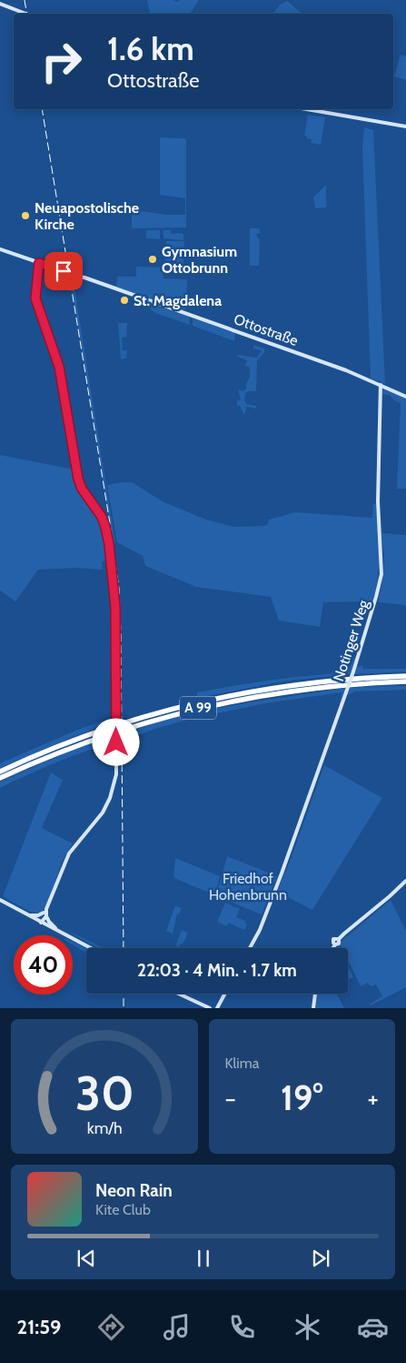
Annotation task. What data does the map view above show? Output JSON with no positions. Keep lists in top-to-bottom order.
{
  "streets": {
    "highway": ["A 99"],
    "street": ["Ottostraße", "Notinger Weg"]
  },
  "crossings": [
    ["Ottostraße", "Notinger Weg"]
  ],
  "parks": ["Friedhof Hohenbrunn"],
  "places": ["Neuapostolische Kirche", "Gymnasium Ottobrunn", "St. Magdalena"],
  "page": {
    "turn": ["1.6 km", "Ottostraße"],
    "limit": "40",
    "trip": "22:03 · 4 Min. · 1.7 km",
    "tile": "Klima",
    "heat": ["−", "19°", "+"],
    "song": ["Neon Rain", "Kite Club"],
    "tabs": "21:59",
    "gauge": ["30", "km/h"]
  }
}
